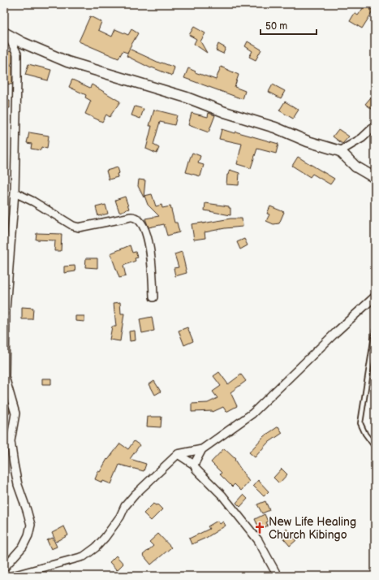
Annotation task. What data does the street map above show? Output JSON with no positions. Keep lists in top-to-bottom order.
{
  "places": {
    "church": ["New Life Healing Church Kibingo"]
  },
  "scale_bar": "50 m"
}
